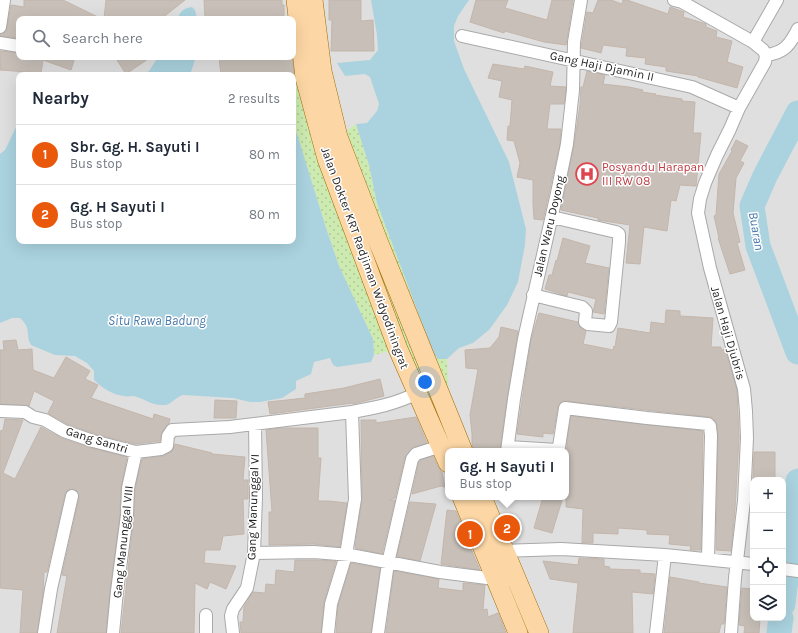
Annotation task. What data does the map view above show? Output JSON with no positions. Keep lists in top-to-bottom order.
{
  "streets": {
    "main road": ["Jalan Dokter KRT Radjiman Widyodiningrat"],
    "street": [
      "Gang Haji Djamin II",
      "Jalan Waru Doyong",
      "Jalan Haji Djubris",
      "Gang Santri",
      "Gang Manunggal VI",
      "Gang Manunggal VIII"
    ]
  },
  "crossings": [
    ["Gang Haji Djamin II", "Jalan Waru Doyong"],
    ["Gang Haji Djamin II", "Jalan Haji Djubris"],
    ["Gang Santri", "Gang Manunggal VI"],
    ["Gang Santri", "Gang Manunggal VIII"]
  ],
  "water": ["Buaran", "Situ Rawa Badung"],
  "places": {
    "hospital": ["Posyandu Harapan III RW 08"]
  },
  "page": {
    "search": "Search here",
    "heading": ["Nearby", "2 results"],
    "list": [
      {
        "mark": "1",
        "name": "Sbr. Gg. H. Sayuti I",
        "note": "Bus stop",
        "value": "80 m"
      },
      {
        "mark": "2",
        "name": "Gg. H Sayuti I",
        "note": "Bus stop",
        "value": "80 m"
      }
    ],
    "popup": ["Gg. H Sayuti I", "Bus stop"],
    "map_buttons": ["+", "−"],
    "pins": ["2", "1"]
  }
}
